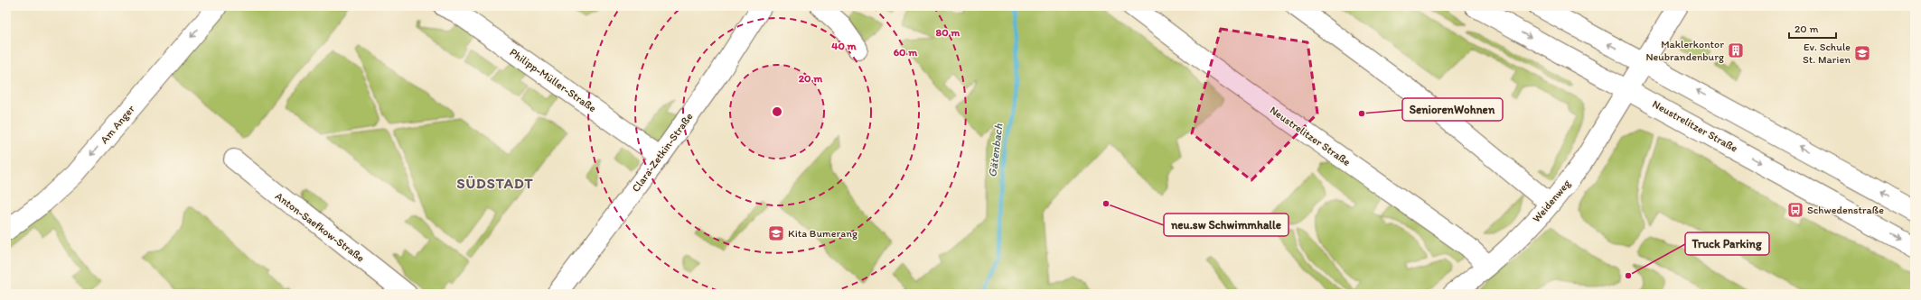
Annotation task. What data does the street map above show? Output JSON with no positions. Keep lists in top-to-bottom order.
{
  "streets": {
    "street": [
      "Philipp-Müller-Straße",
      "Am Anger",
      "Neustrelitzer Straße",
      "Clara-Zetkin-Straße",
      "Weidenweg",
      "Anton-Saefkow-Straße"
    ]
  },
  "crossings": [
    ["Philipp-Müller-Straße", "Clara-Zetkin-Straße"],
    ["Neustrelitzer Straße", "Weidenweg"]
  ],
  "one_way": ["Am Anger"],
  "districts": ["SÜDSTADT"],
  "water": ["Gätenbach"],
  "places": {
    "building": ["Maklerkontor Neubrandenburg"],
    "school or university": ["Ev. Schule St. Marien", "Kita Bumerang"],
    "other": ["SeniorenWohnen", "neu.sw Schwimmhalle", "Truck Parking"],
    "bus stop": ["Schwedenstraße"]
  },
  "scale_bar": "20 m",
  "rings": [
    "80 m",
    "40 m",
    "60 m",
    "20 m"
  ]
}
